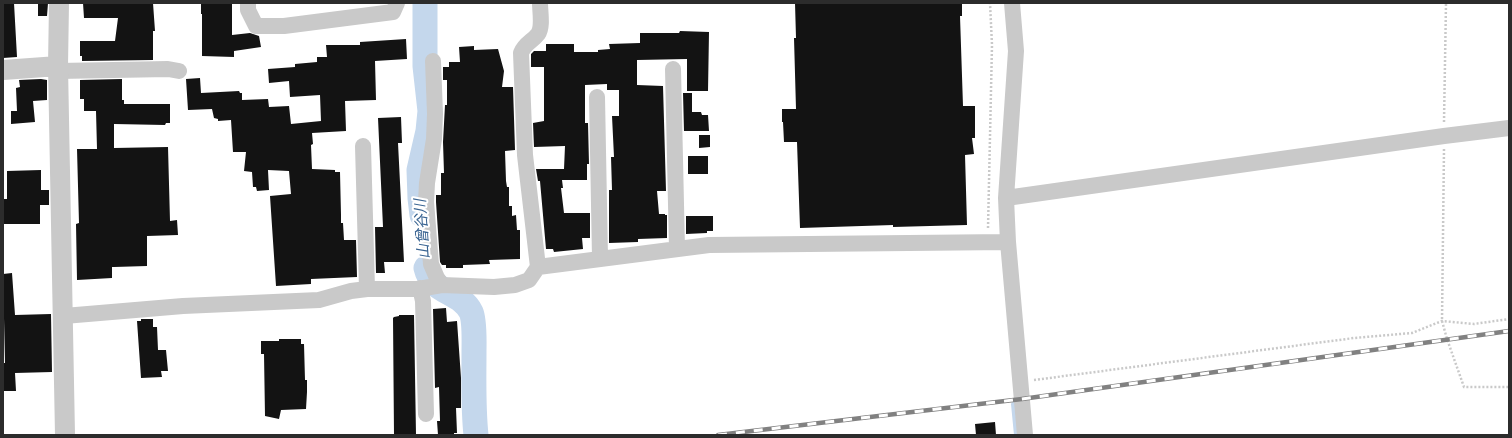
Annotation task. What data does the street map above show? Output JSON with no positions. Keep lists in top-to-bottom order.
{
  "water": ["山曾谷川"]
}
